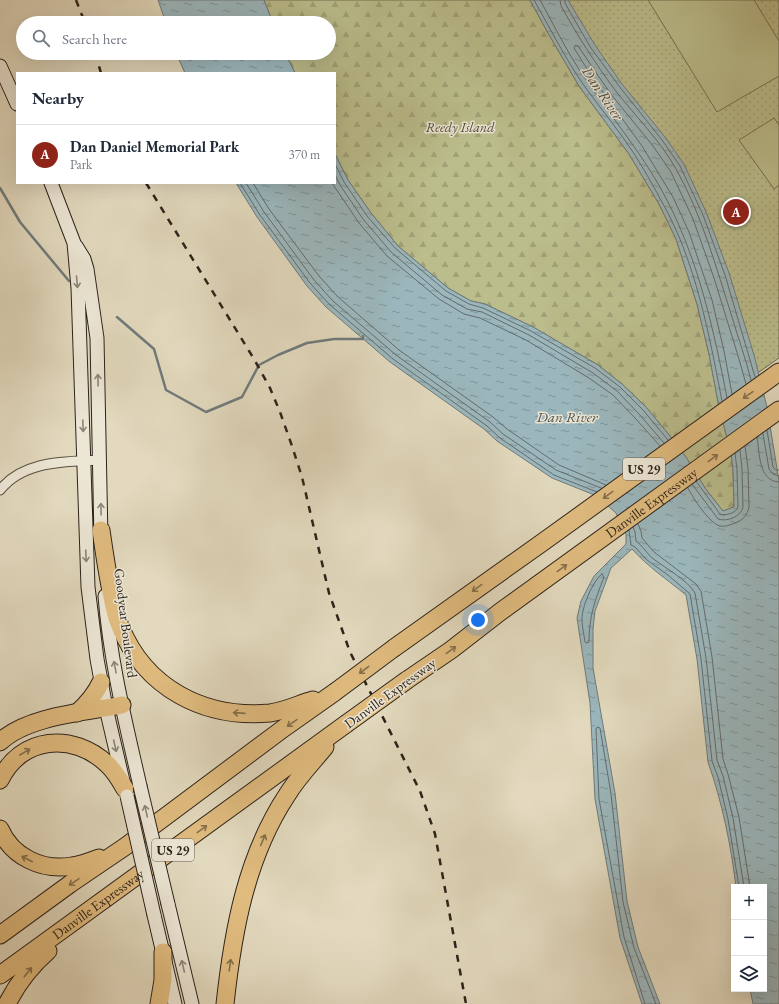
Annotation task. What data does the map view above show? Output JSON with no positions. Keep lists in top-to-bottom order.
{
  "streets": {
    "highway": ["US 29", "Danville Expressway"],
    "main road": ["Goodyear Boulevard"]
  },
  "water": ["Dan River"],
  "parks": ["Reedy Island"],
  "page": {
    "search": "Search here",
    "heading": "Nearby",
    "list": [
      {
        "mark": "A",
        "name": "Dan Daniel Memorial Park",
        "note": "Park",
        "value": "370 m"
      }
    ],
    "pins": "A",
    "map_buttons": ["+", "−"]
  }
}
